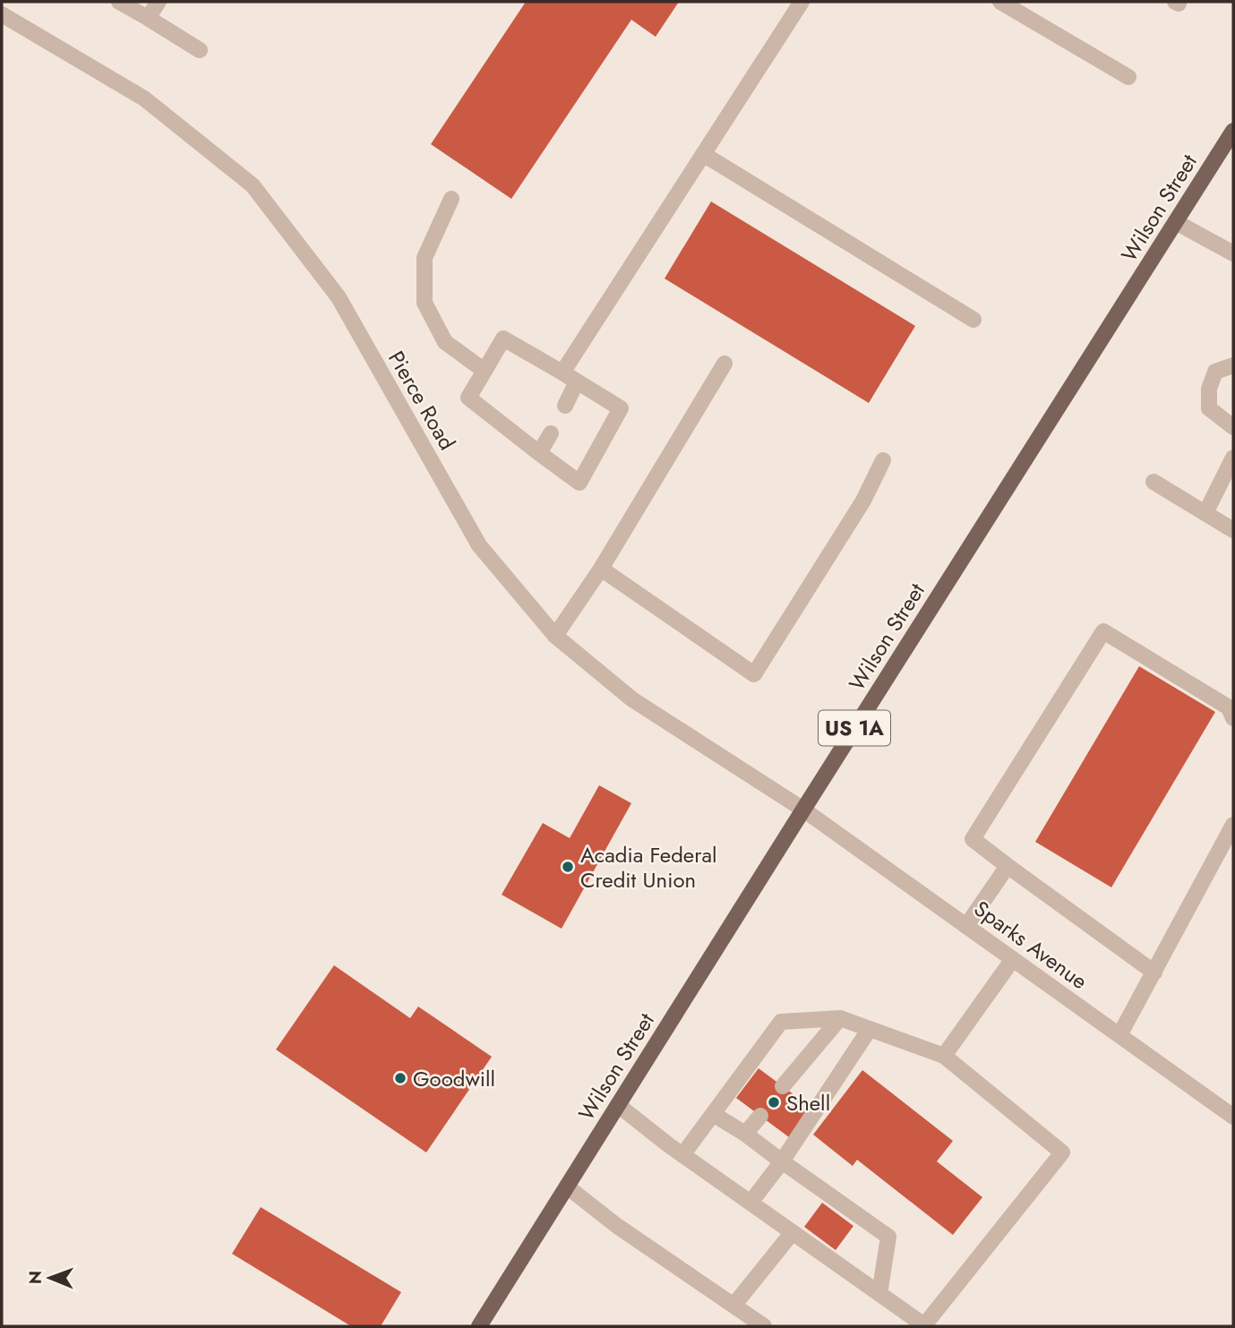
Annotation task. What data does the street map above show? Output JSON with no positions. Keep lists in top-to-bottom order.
{
  "streets": {
    "main road": ["Wilson Street", "US 1A"],
    "street": ["Pierce Road", "Sparks Avenue"]
  },
  "crossings": [
    ["Wilson Street", "Pierce Road"],
    ["Wilson Street", "Sparks Avenue"],
    ["Pierce Road", "Sparks Avenue"]
  ],
  "places": ["Acadia Federal Credit Union", "Goodwill", "Shell"],
  "north": "left"
}
